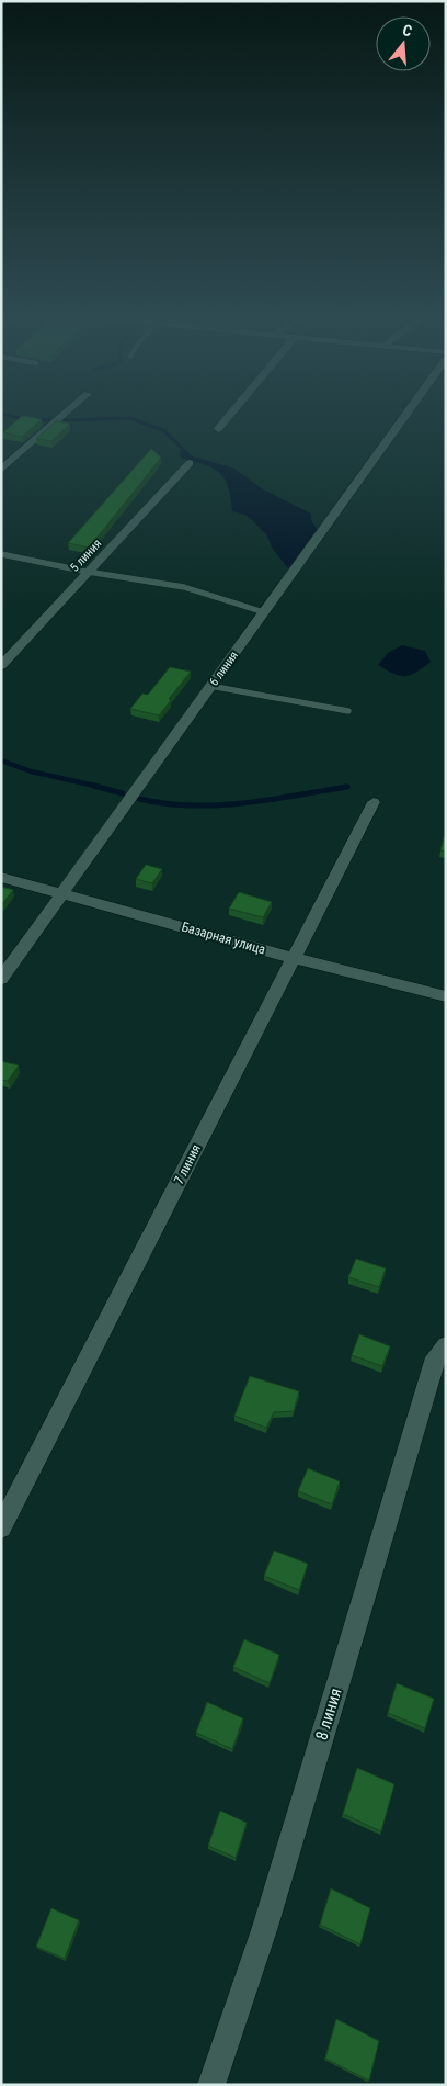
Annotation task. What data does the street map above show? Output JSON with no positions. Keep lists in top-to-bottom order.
{
  "streets": {
    "street": [
      "5 линия",
      "6 линия",
      "Базарная улица",
      "7 линия",
      "8 линия"
    ]
  },
  "crossings": [
    ["6 линия", "Базарная улица"],
    ["Базарная улица", "7 линия"]
  ],
  "north": "top"
}
